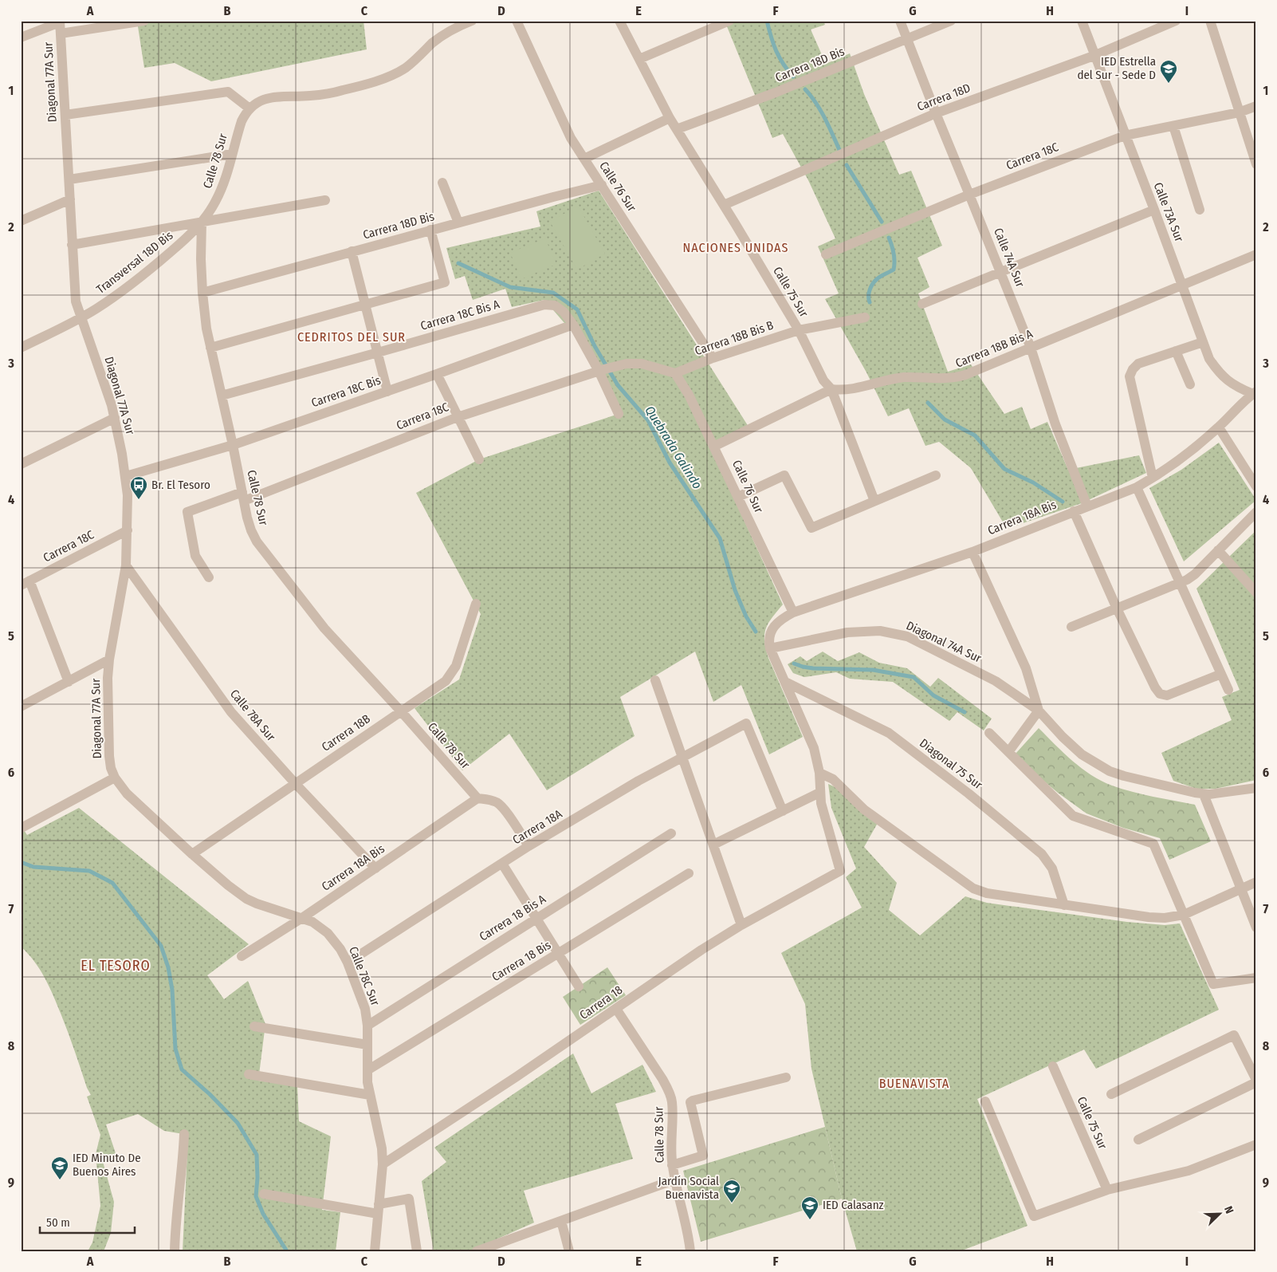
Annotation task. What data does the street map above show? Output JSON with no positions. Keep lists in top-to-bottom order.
{
  "streets": {
    "street": [
      "Carrera 18D Bis",
      "Diagonal 77A Sur",
      "Carrera 18D",
      "Carrera 18C",
      "Calle 78 Sur",
      "Calle 76 Sur",
      "Calle 73A Sur",
      "Calle 74A Sur",
      "Transversal 18D Bis",
      "Calle 75 Sur",
      "Carrera 18C Bis A",
      "Carrera 18B Bis B",
      "Carrera 18B Bis A",
      "Carrera 18C Bis",
      "Carrera 18A Bis",
      "Diagonal 74A Sur",
      "Calle 78A Sur",
      "Carrera 18B",
      "Diagonal 75 Sur",
      "Carrera 18A",
      "Carrera 18 Bis A",
      "Carrera 18 Bis",
      "Calle 78C Sur",
      "Carrera 18"
    ]
  },
  "crossings": [
    ["Carrera 18D Bis", "Calle 78 Sur"],
    ["Carrera 18D Bis", "Calle 76 Sur"],
    ["Carrera 18D Bis", "Calle 74A Sur"],
    ["Carrera 18D Bis", "Calle 75 Sur"],
    ["Diagonal 77A Sur", "Carrera 18C"],
    ["Diagonal 77A Sur", "Transversal 18D Bis"],
    ["Diagonal 77A Sur", "Carrera 18C Bis"],
    ["Diagonal 77A Sur", "Calle 78A Sur"],
    ["Diagonal 77A Sur", "Calle 78C Sur"],
    ["Carrera 18D", "Calle 73A Sur"],
    ["Carrera 18D", "Calle 74A Sur"],
    ["Carrera 18D", "Calle 75 Sur"],
    ["Carrera 18C", "Calle 78 Sur"],
    ["Carrera 18C", "Calle 73A Sur"],
    ["Carrera 18C", "Calle 74A Sur"],
    ["Calle 78 Sur", "Transversal 18D Bis"],
    ["Calle 78 Sur", "Carrera 18C Bis A"],
    ["Calle 78 Sur", "Carrera 18C Bis"],
    ["Calle 78 Sur", "Carrera 18A Bis"],
    ["Calle 78 Sur", "Carrera 18B"],
    ["Calle 78 Sur", "Carrera 18"],
    ["Calle 76 Sur", "Carrera 18B Bis B"],
    ["Calle 76 Sur", "Carrera 18B Bis A"],
    ["Calle 76 Sur", "Carrera 18A Bis"],
    ["Calle 73A Sur", "Carrera 18B Bis A"],
    ["Calle 73A Sur", "Carrera 18A Bis"],
    ["Calle 74A Sur", "Carrera 18B Bis A"],
    ["Calle 74A Sur", "Carrera 18A Bis"],
    ["Calle 75 Sur", "Carrera 18B Bis B"],
    ["Calle 75 Sur", "Carrera 18B Bis A"],
    ["Carrera 18C Bis A", "Carrera 18C Bis"],
    ["Carrera 18A Bis", "Diagonal 74A Sur"],
    ["Carrera 18A Bis", "Calle 78A Sur"],
    ["Carrera 18A Bis", "Calle 78C Sur"],
    ["Calle 78A Sur", "Carrera 18B"],
    ["Carrera 18B", "Calle 78C Sur"],
    ["Carrera 18A", "Calle 78C Sur"],
    ["Carrera 18 Bis A", "Calle 78C Sur"],
    ["Carrera 18 Bis", "Calle 78C Sur"],
    ["Calle 78C Sur", "Carrera 18"]
  ],
  "districts": [
    "NACIONES UNIDAS",
    "CEDRITOS DEL SUR",
    "EL TESORO",
    "BUENAVISTA"
  ],
  "water": ["Quebrada Galindo"],
  "places": {
    "school or university": [
      "IED Estrella del Sur - Sede D",
      "IED Minuto De Buenos Aires",
      "Jardín Social Buenavista",
      "IED Calasanz"
    ],
    "bus stop": ["Br. El Tesoro"]
  },
  "scale_bar": "50 m",
  "north": "top right",
  "grid": {
    "columns": [
      "A",
      "B",
      "C",
      "D",
      "E",
      "F",
      "G",
      "H",
      "I"
    ],
    "rows": [
      "1",
      "2",
      "3",
      "4",
      "5",
      "6",
      "7",
      "8",
      "9"
    ]
  }
}
